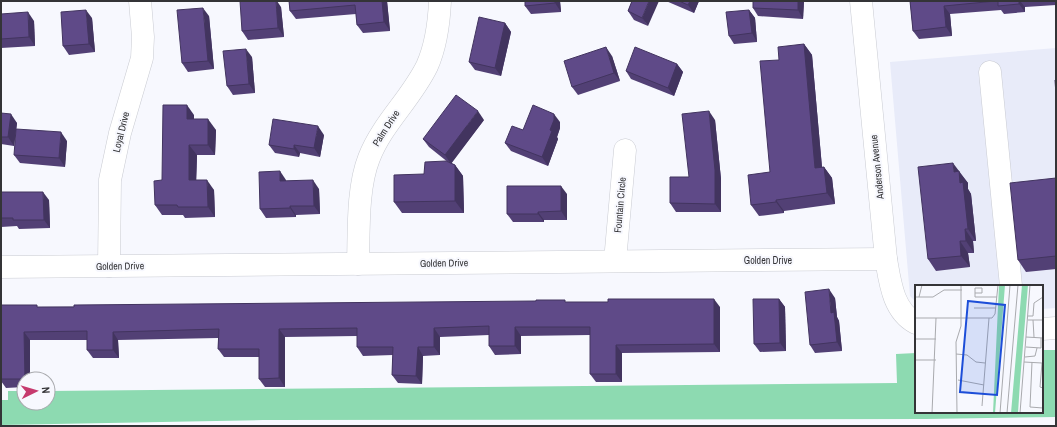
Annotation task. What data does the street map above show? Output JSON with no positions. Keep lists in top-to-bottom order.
{
  "streets": {
    "street": [
      "Palm Drive",
      "Loyal Drive",
      "Anderson Avenue",
      "Fountain Circle",
      "Golden Drive"
    ]
  },
  "crossings": [
    ["Palm Drive", "Golden Drive"],
    ["Loyal Drive", "Golden Drive"],
    ["Anderson Avenue", "Golden Drive"],
    ["Fountain Circle", "Golden Drive"]
  ],
  "north": "right"
}
